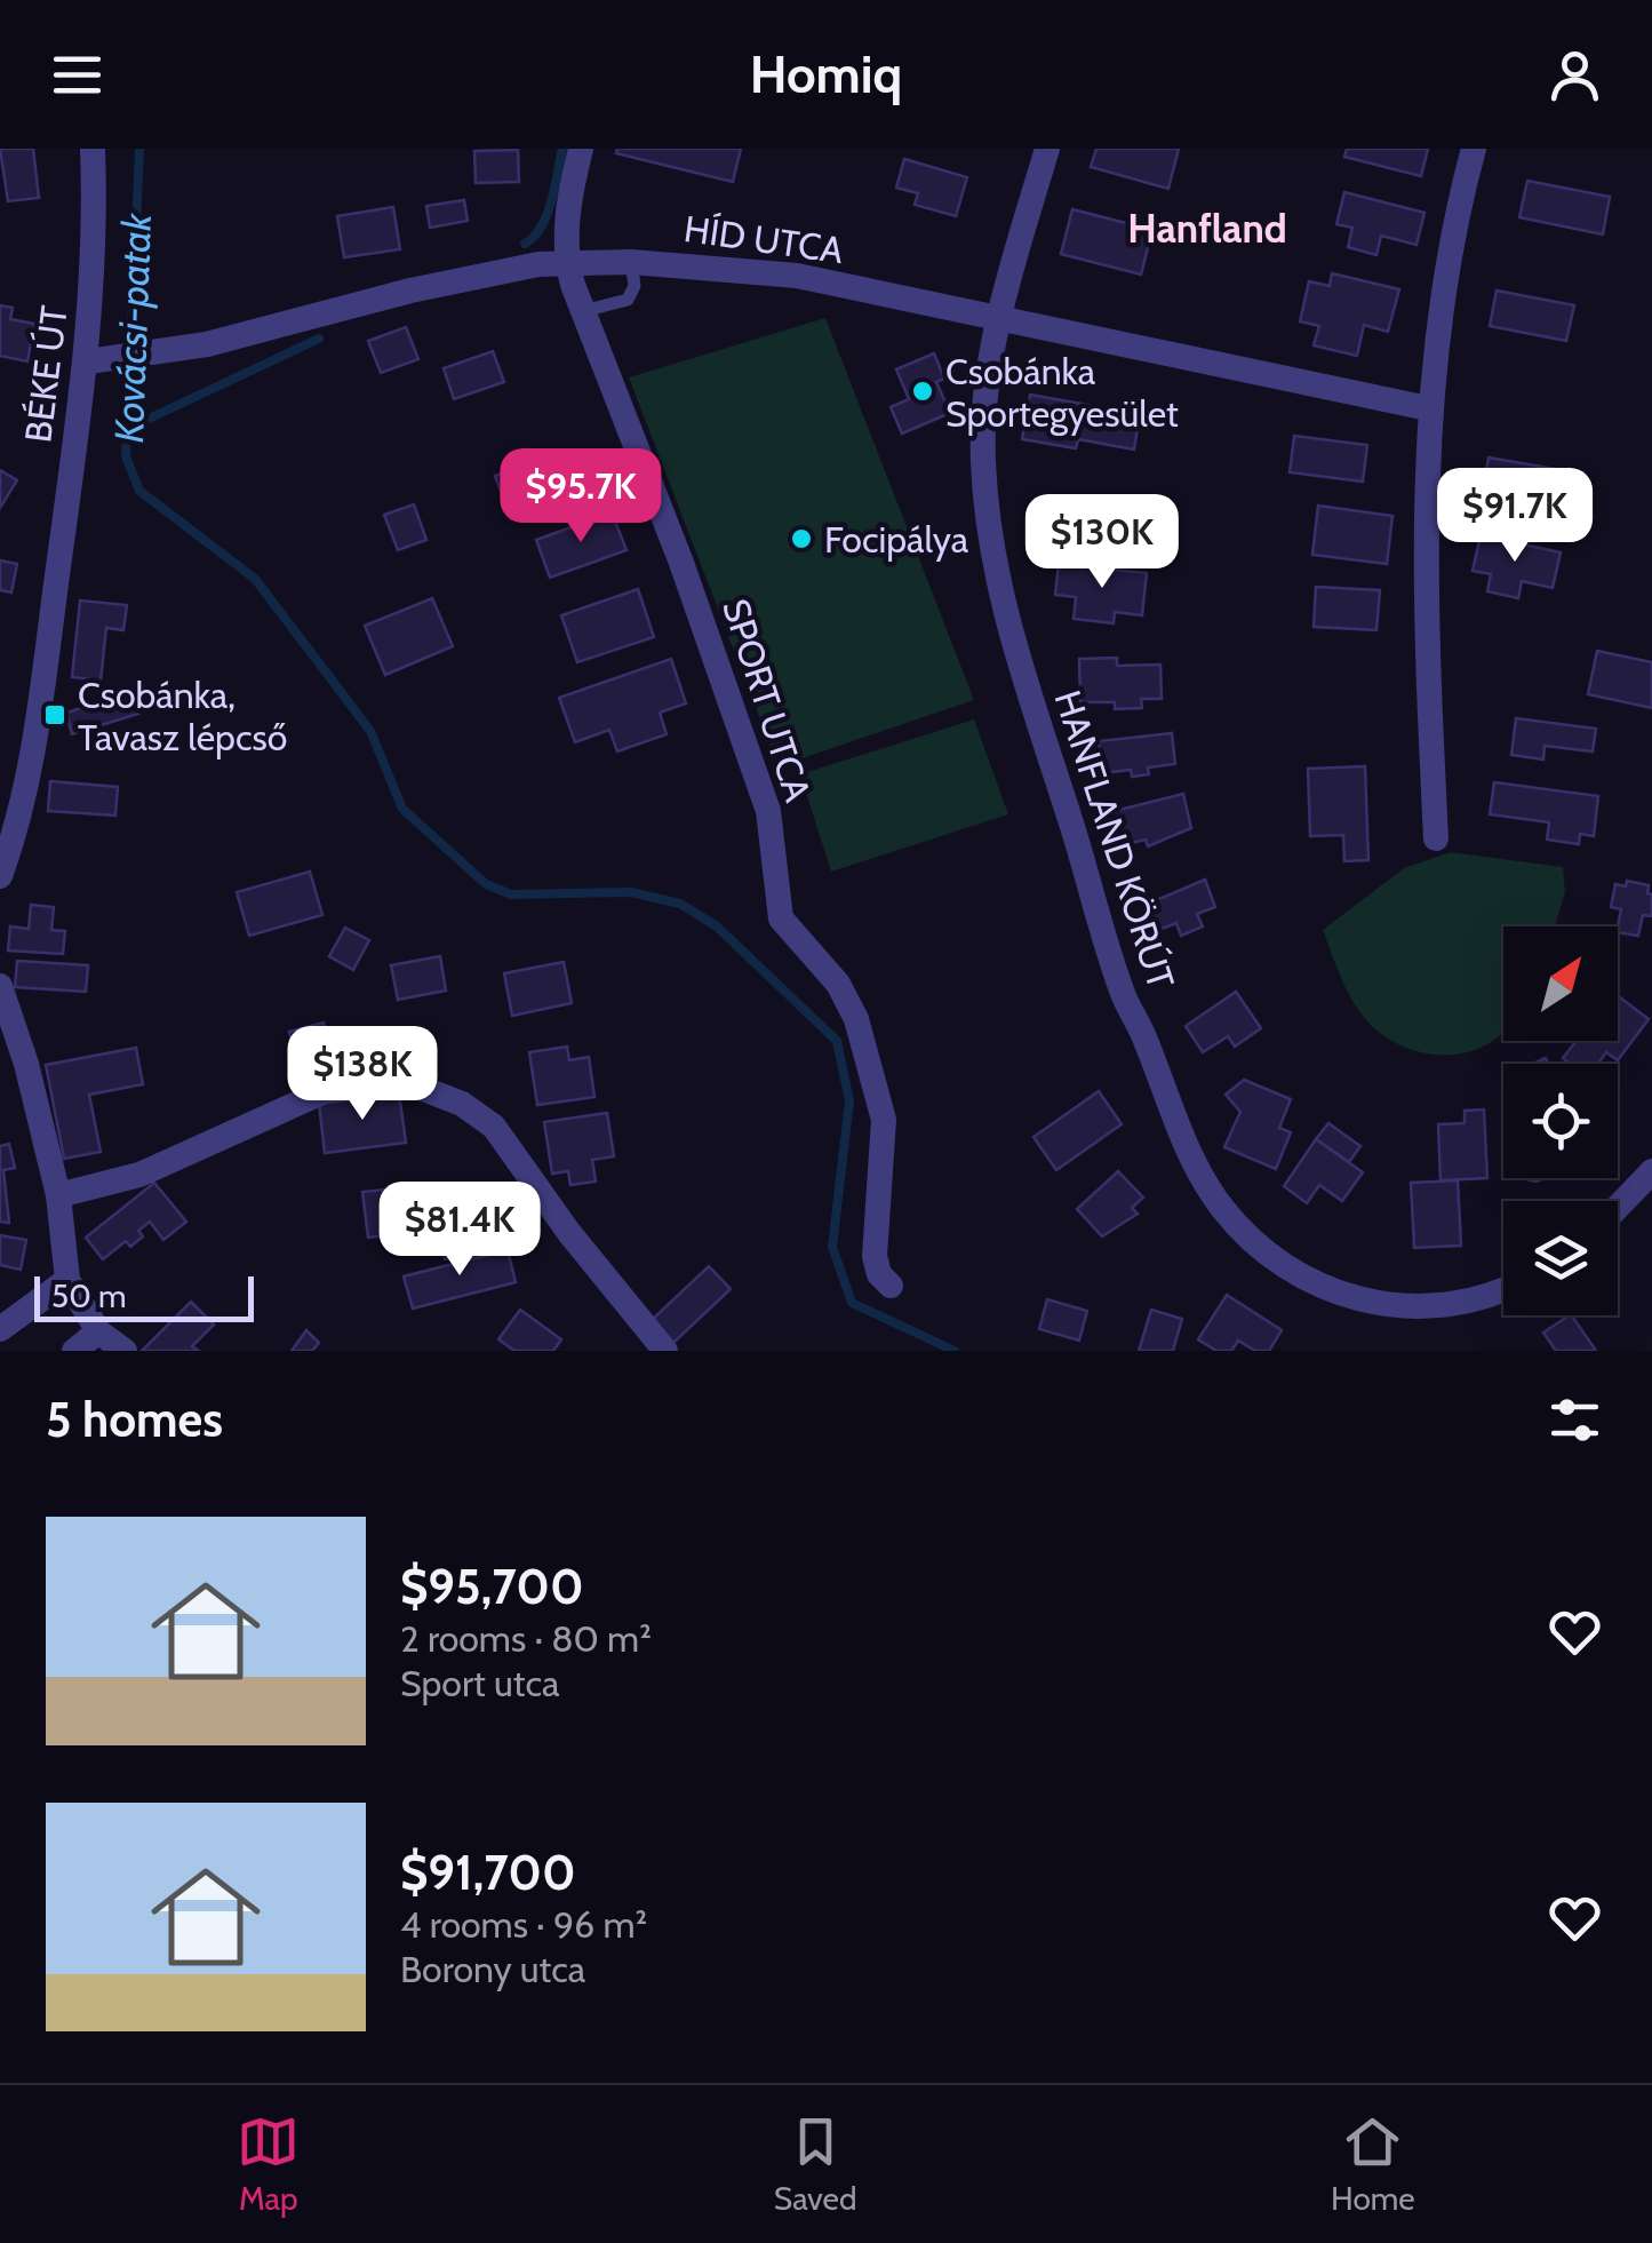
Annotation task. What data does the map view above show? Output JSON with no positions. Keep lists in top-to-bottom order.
{
  "streets": {
    "street": [
      "HÍD UTCA",
      "BÉKE ÚT",
      "SPORT UTCA",
      "HANFLAND KÖRÚT"
    ]
  },
  "crossings": [
    ["HÍD UTCA", "BÉKE ÚT"],
    ["HÍD UTCA", "SPORT UTCA"],
    ["HÍD UTCA", "HANFLAND KÖRÚT"]
  ],
  "districts": ["Hanfland"],
  "water": ["Kovácsi-patak"],
  "places": {
    "other": ["Csobánka Sportegyesület", "Focipálya"],
    "transit": ["Csobánka, Tavasz lépcső"]
  },
  "scale_bar": "50 m",
  "north": "top right",
  "page": {
    "header": "Homiq",
    "price": [
      "$95.7K",
      "$91.7K",
      "$130K",
      "$138K",
      "$81.4K"
    ],
    "scale": "50 m",
    "heading": "5 homes",
    "list": [
      {
        "name": "$95,700",
        "note": "2 rooms · 80 m² · Sport utca"
      },
      {
        "name": "$91,700",
        "note": "4 rooms · 96 m² · Borony utca"
      }
    ],
    "tabs": ["Map", "Saved", "Home"]
  }
}
